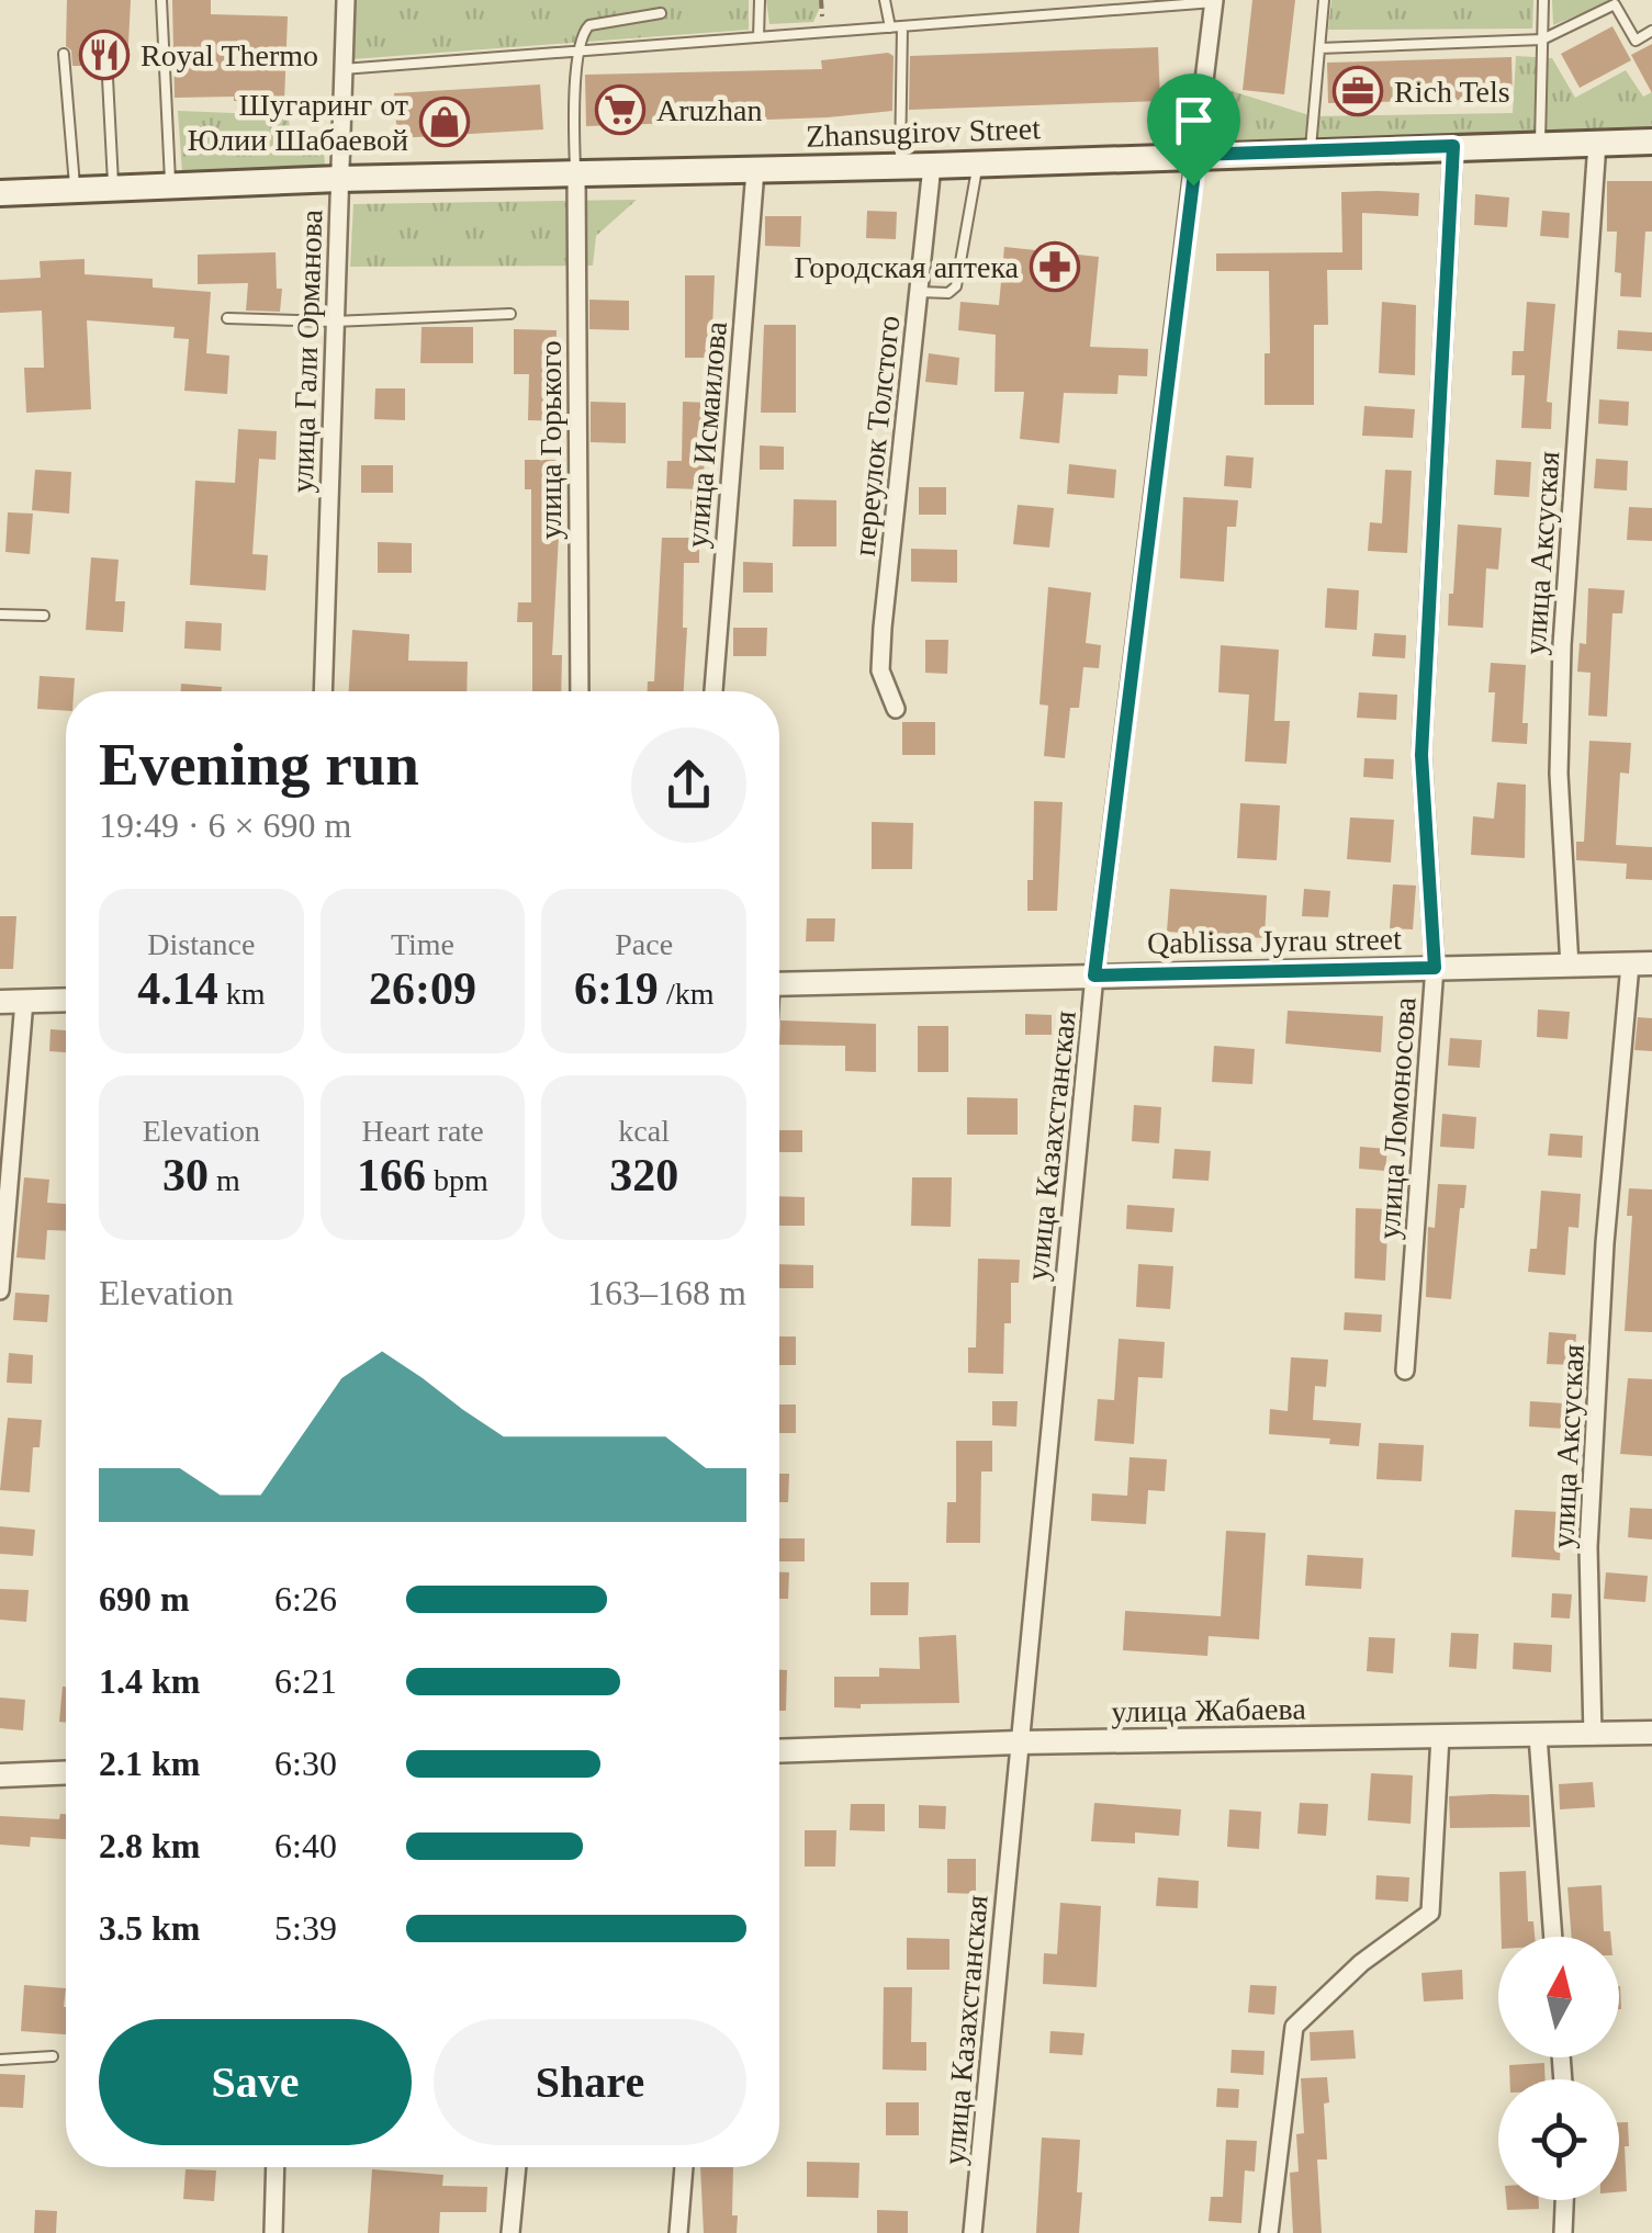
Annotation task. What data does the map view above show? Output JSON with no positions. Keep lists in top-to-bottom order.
{
  "streets": {
    "main road": ["Zhansugirov Street"],
    "street": [
      "улица Гали Орманова",
      "улица Исмаилова",
      "переулок Толстого",
      "улица Горького",
      "улица Аксуская",
      "Qablissa Jyrau street",
      "улица Ломоносова",
      "улица Казахстанская",
      "улица Жабаева"
    ]
  },
  "crossings": [
    ["Zhansugirov Street", "улица Гали Орманова"],
    ["Zhansugirov Street", "улица Исмаилова"],
    ["Zhansugirov Street", "переулок Толстого"],
    ["Zhansugirov Street", "улица Горького"],
    ["Zhansugirov Street", "улица Аксуская"],
    ["Zhansugirov Street", "улица Ломоносова"],
    ["Zhansugirov Street", "улица Казахстанская"],
    ["улица Аксуская", "Qablissa Jyrau street"],
    ["улица Аксуская", "улица Жабаева"],
    ["Qablissa Jyrau street", "улица Ломоносова"],
    ["Qablissa Jyrau street", "улица Казахстанская"],
    ["улица Казахстанская", "улица Жабаева"]
  ],
  "places": {
    "restaurant": ["Royal Thermo"],
    "office": ["Rich Tels"],
    "supermarket": ["Aruzhan"],
    "shop": ["Шугаринг от Юлии Шабаевой"],
    "pharmacy": ["Городская аптека"]
  },
  "north": "top",
  "page": {
    "heading": ["Evening run", "19:49 · 6 × 690 m"],
    "stats": [
      ["Distance", "4.14 km"],
      ["Time", "26:09"],
      ["Pace", "6:19 /km"],
      ["Elevation", "30 m"],
      ["Heart rate", "166 bpm"],
      ["kcal", "320"]
    ],
    "chart": ["Elevation", "163–168 m"],
    "list": [
      {
        "name": "690 m",
        "note": "6:26"
      },
      {
        "name": "1.4 km",
        "note": "6:21"
      },
      {
        "name": "2.1 km",
        "note": "6:30"
      },
      {
        "name": "2.8 km",
        "note": "6:40"
      },
      {
        "name": "3.5 km",
        "note": "5:39"
      }
    ],
    "buttons": ["Save", "Share"]
  }
}
